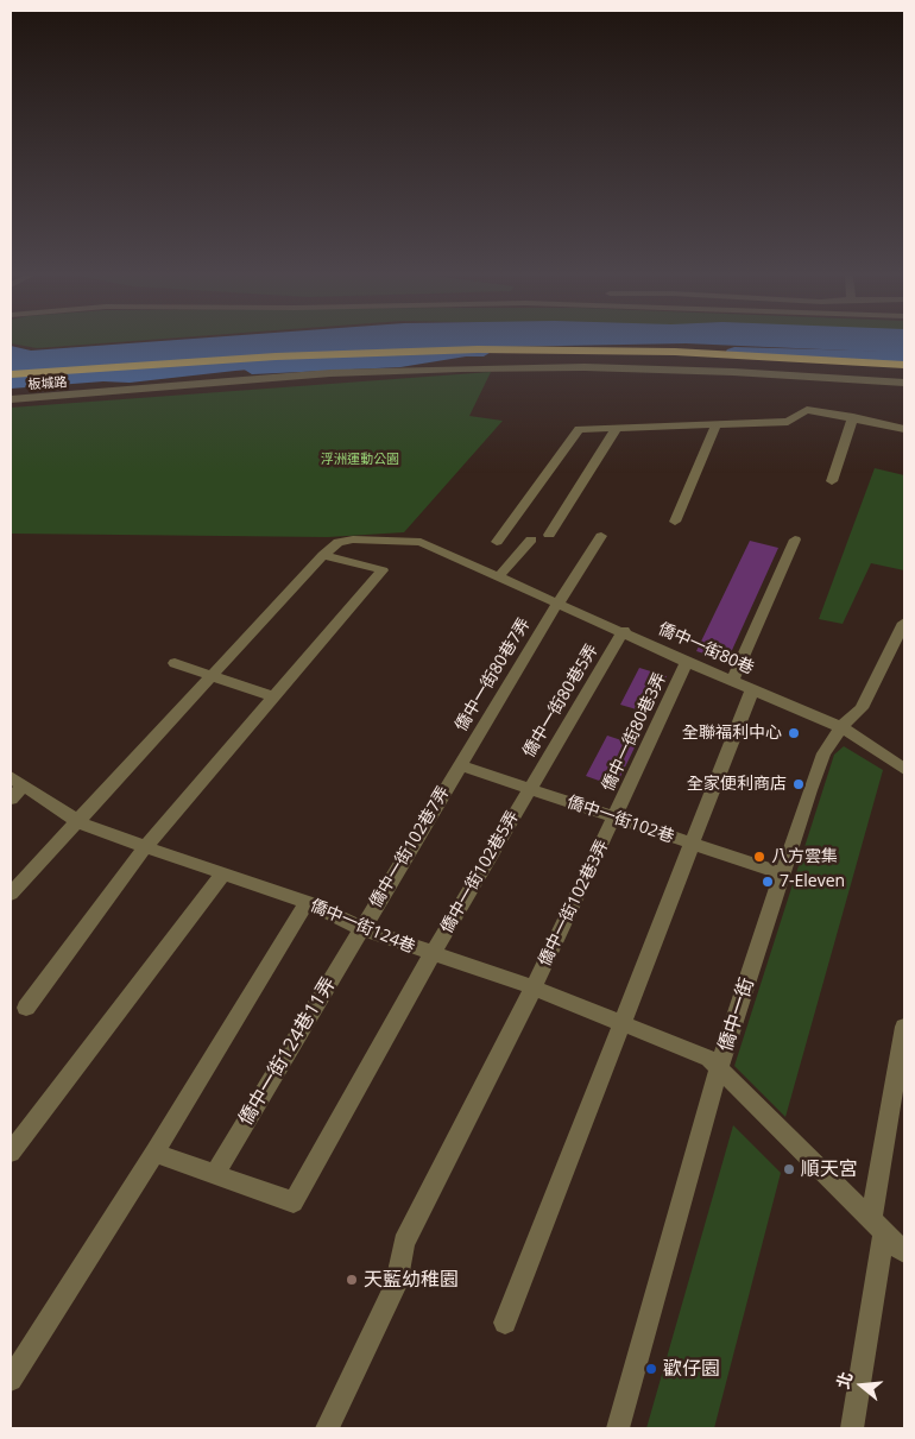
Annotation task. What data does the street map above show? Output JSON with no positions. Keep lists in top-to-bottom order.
{
  "streets": {
    "street": [
      "板城路",
      "僑中一街80巷",
      "僑中一街80巷7弄",
      "僑中一街80巷5弄",
      "僑中一街80巷3弄",
      "僑中一街102巷",
      "僑中一街102巷7弄",
      "僑中一街102巷5弄",
      "僑中一街102巷3弄",
      "僑中一街124巷",
      "僑中一街",
      "僑中一街124巷11弄"
    ]
  },
  "crossings": [
    ["僑中一街80巷", "僑中一街80巷7弄"],
    ["僑中一街80巷", "僑中一街80巷5弄"],
    ["僑中一街80巷", "僑中一街80巷3弄"],
    ["僑中一街80巷", "僑中一街124巷"],
    ["僑中一街80巷", "僑中一街"],
    ["僑中一街80巷7弄", "僑中一街102巷"],
    ["僑中一街80巷7弄", "僑中一街102巷7弄"],
    ["僑中一街80巷5弄", "僑中一街102巷"],
    ["僑中一街80巷5弄", "僑中一街102巷5弄"],
    ["僑中一街80巷3弄", "僑中一街102巷"],
    ["僑中一街80巷3弄", "僑中一街102巷3弄"],
    ["僑中一街102巷", "僑中一街102巷7弄"],
    ["僑中一街102巷", "僑中一街102巷5弄"],
    ["僑中一街102巷", "僑中一街102巷3弄"],
    ["僑中一街102巷", "僑中一街"],
    ["僑中一街102巷7弄", "僑中一街124巷"],
    ["僑中一街102巷7弄", "僑中一街124巷11弄"],
    ["僑中一街102巷5弄", "僑中一街124巷"],
    ["僑中一街102巷5弄", "僑中一街124巷11弄"],
    ["僑中一街102巷3弄", "僑中一街124巷"],
    ["僑中一街124巷", "僑中一街"],
    ["僑中一街124巷", "僑中一街124巷11弄"]
  ],
  "parks": ["浮洲運動公園"],
  "places": [
    "全聯福利中心",
    "全家便利商店",
    "八方雲集",
    "7-Eleven",
    "順天宮",
    "天藍幼稚園",
    "歡仔園"
  ],
  "north": "left"
}
